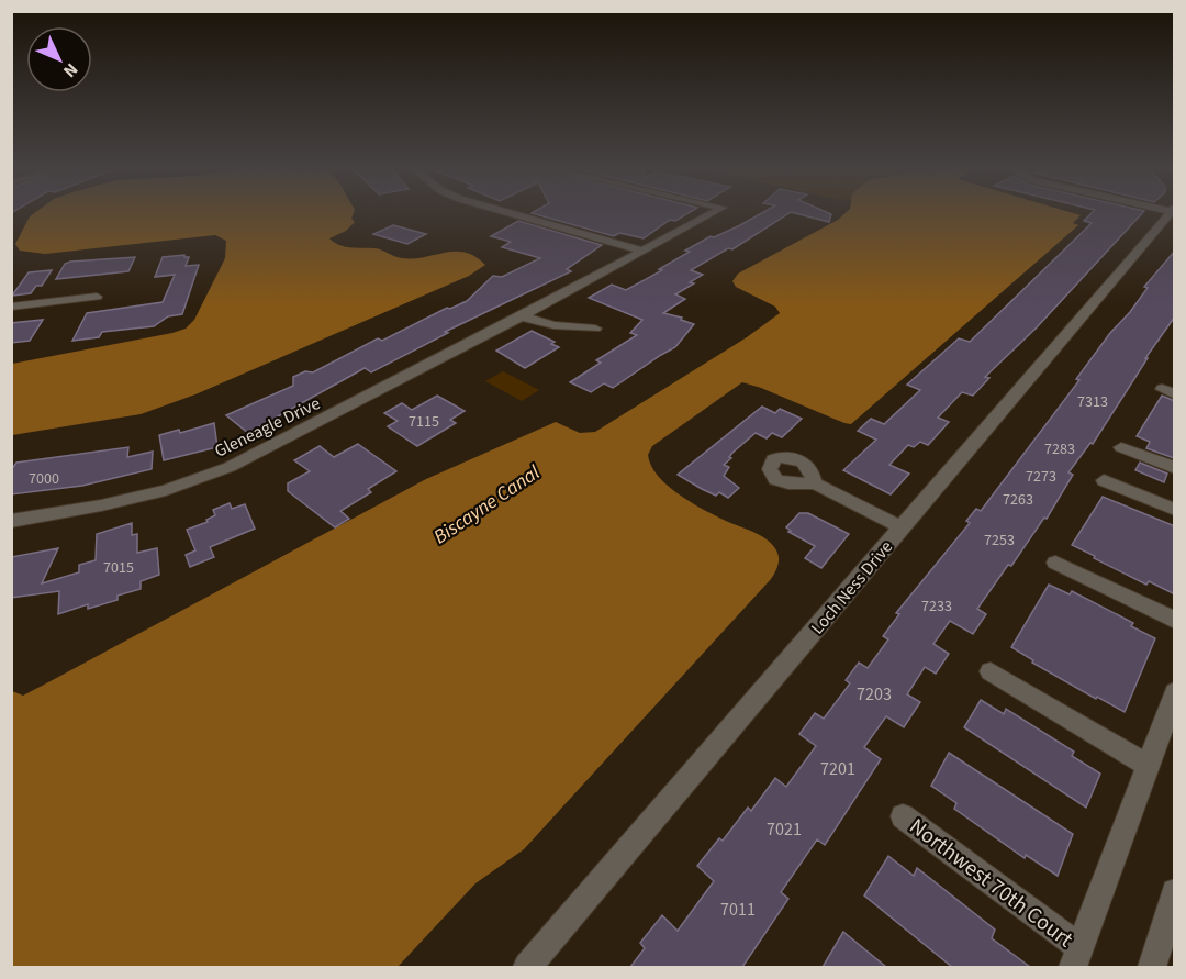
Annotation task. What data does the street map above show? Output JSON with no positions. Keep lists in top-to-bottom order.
{
  "streets": {
    "street": ["Gleneagle Drive", "Loch Ness Drive", "Northwest 70th Court"]
  },
  "water": ["Biscayne Canal"],
  "house_numbers": [
    "7313",
    "7115",
    "7283",
    "7273",
    "7000",
    "7263",
    "7253",
    "7015",
    "7233",
    "7203",
    "7201",
    "7021",
    "7011"
  ],
  "north": "bottom right"
}
